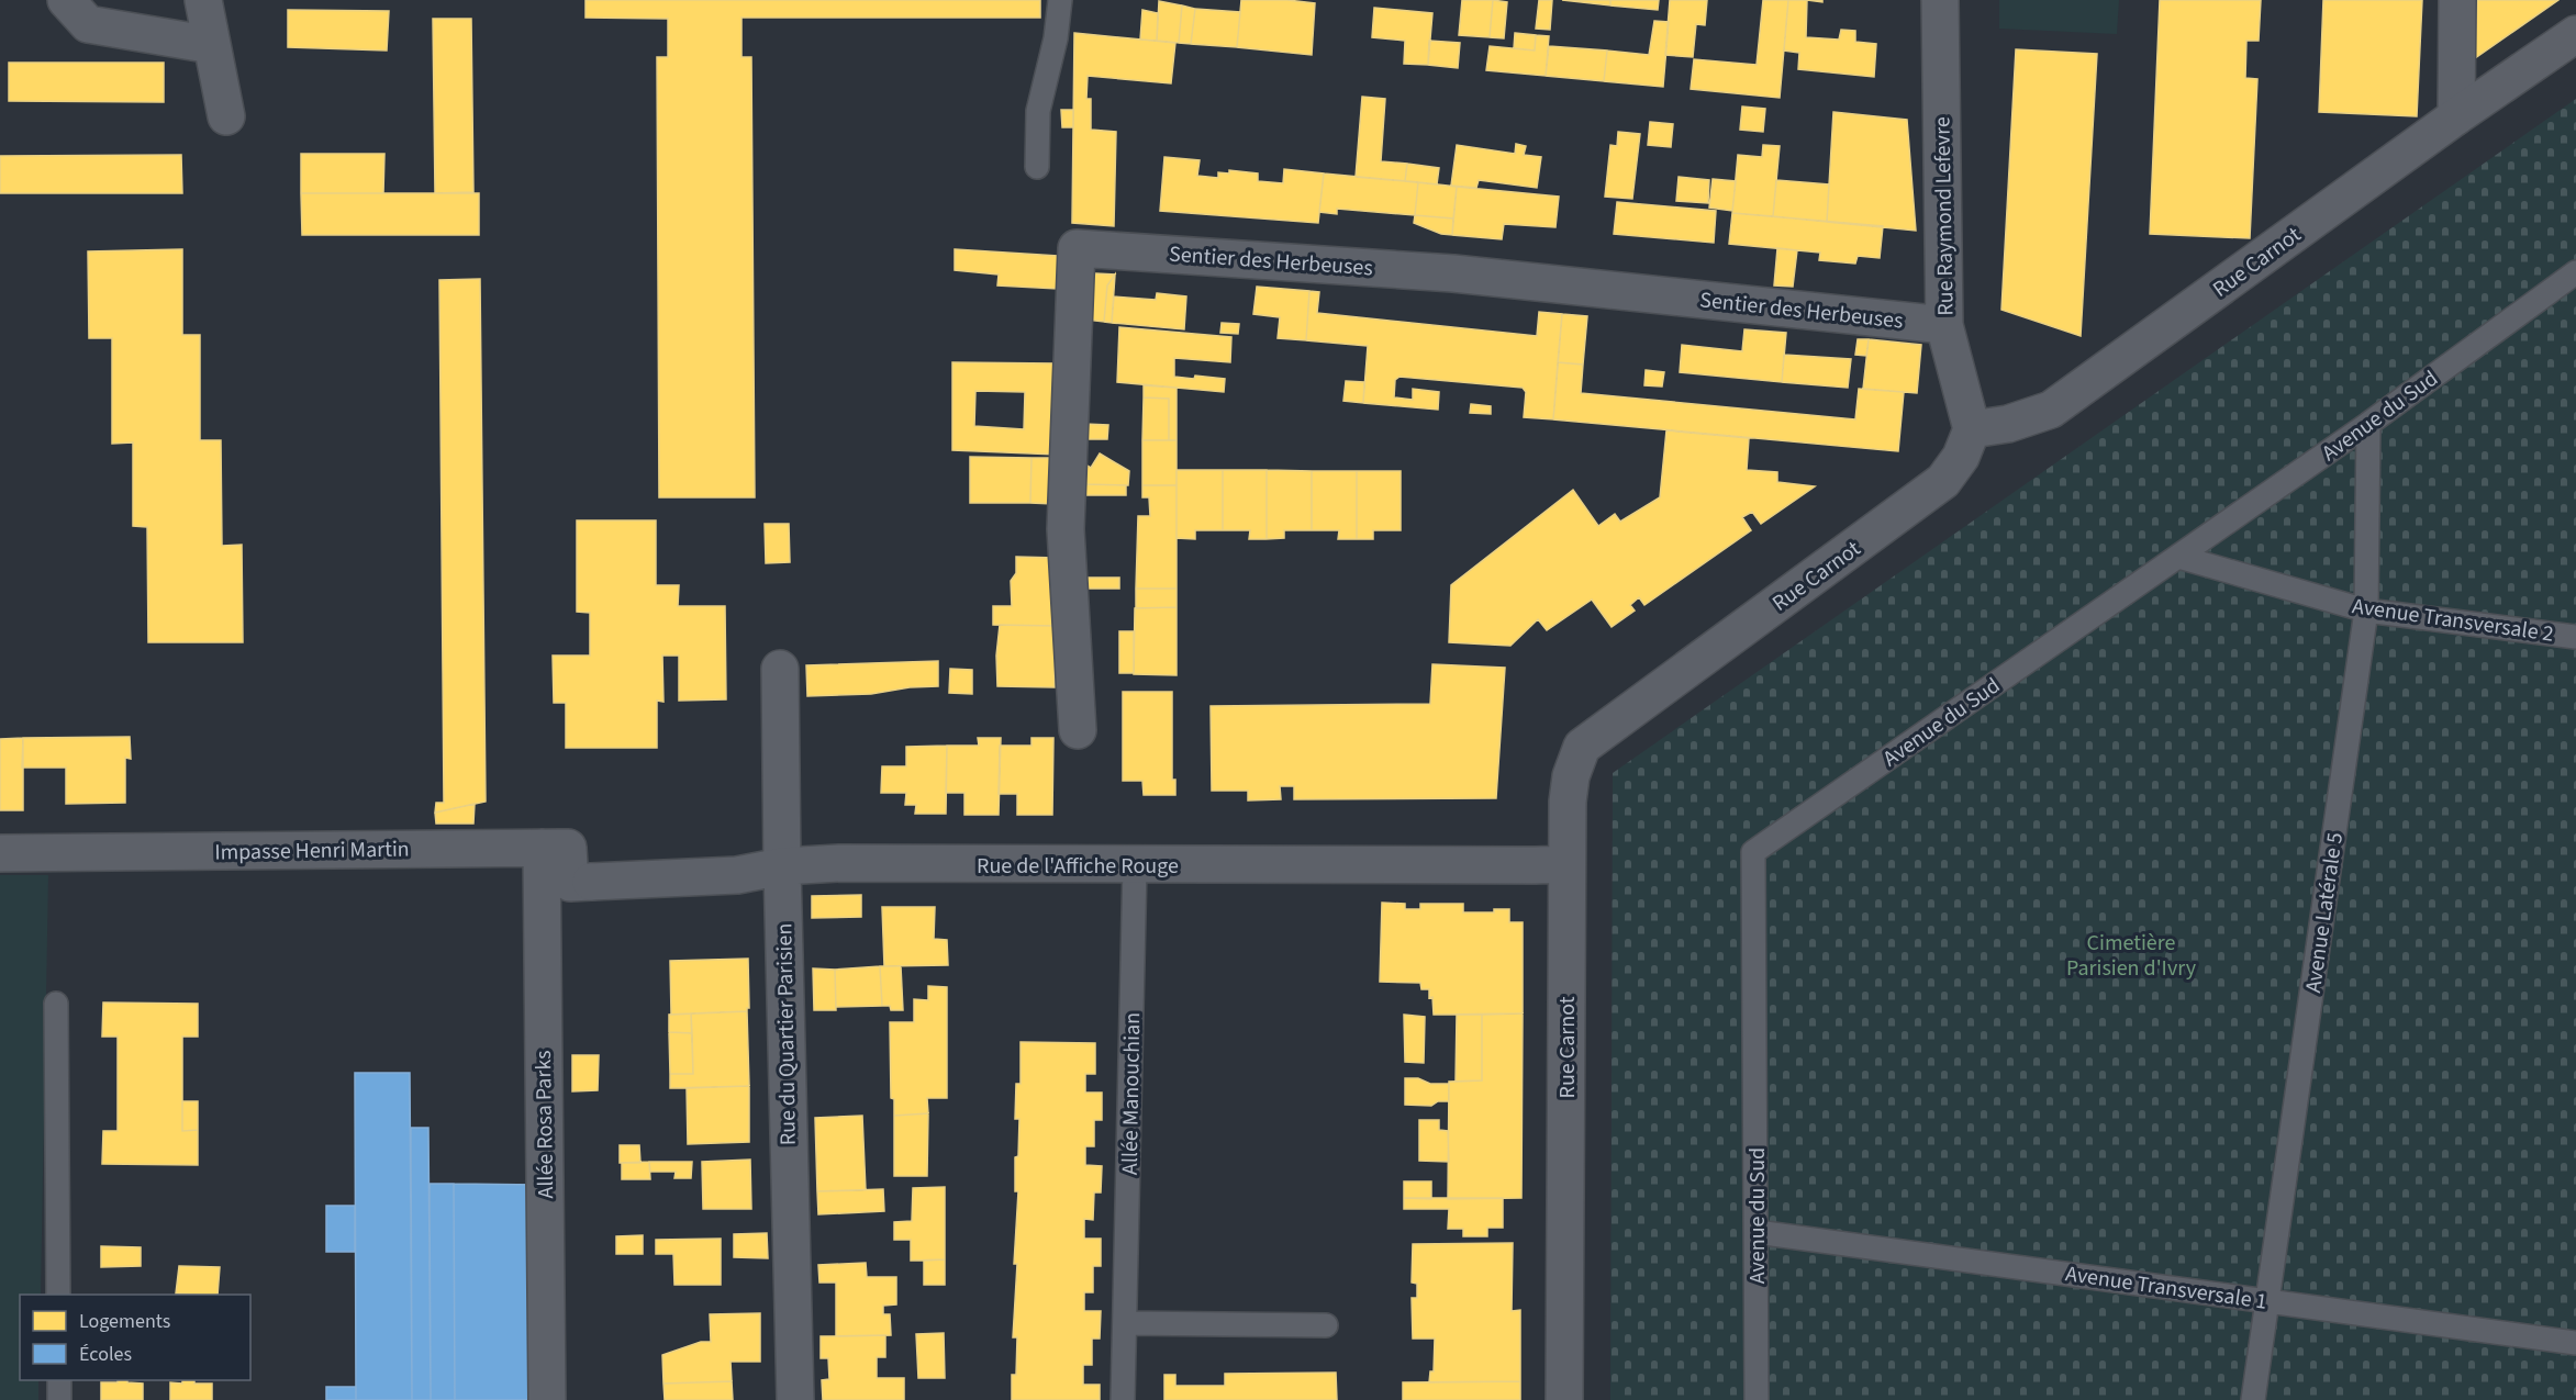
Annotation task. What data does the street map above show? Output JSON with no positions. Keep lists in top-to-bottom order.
{
  "streets": {
    "street": [
      "Rue Raymond Lefevre",
      "Sentier des Herbeuses",
      "Rue Carnot",
      "Impasse Henri Martin",
      "Rue de l'Affiche Rouge",
      "Rue du Quartier Parisien",
      "Allée Rosa Parks"
    ],
    "lane": [
      "Avenue du Sud",
      "Avenue Transversale 2",
      "Avenue Latérale 5",
      "Allée Manouchian",
      "Avenue Transversale 1"
    ]
  },
  "crossings": [
    ["Rue Raymond Lefevre", "Sentier des Herbeuses"],
    ["Rue Raymond Lefevre", "Rue Carnot"],
    ["Rue Carnot", "Rue de l'Affiche Rouge"],
    ["Avenue du Sud", "Avenue Transversale 2"],
    ["Avenue du Sud", "Avenue Latérale 5"],
    ["Avenue du Sud", "Avenue Transversale 1"],
    ["Avenue Transversale 2", "Avenue Latérale 5"],
    ["Impasse Henri Martin", "Rue de l'Affiche Rouge"],
    ["Impasse Henri Martin", "Allée Rosa Parks"],
    ["Rue de l'Affiche Rouge", "Rue du Quartier Parisien"],
    ["Rue de l'Affiche Rouge", "Allée Manouchian"],
    ["Avenue Latérale 5", "Avenue Transversale 1"]
  ],
  "parks": ["Cimetière Parisien d'Ivry"],
  "legend": ["Logements", "Écoles"]
}
